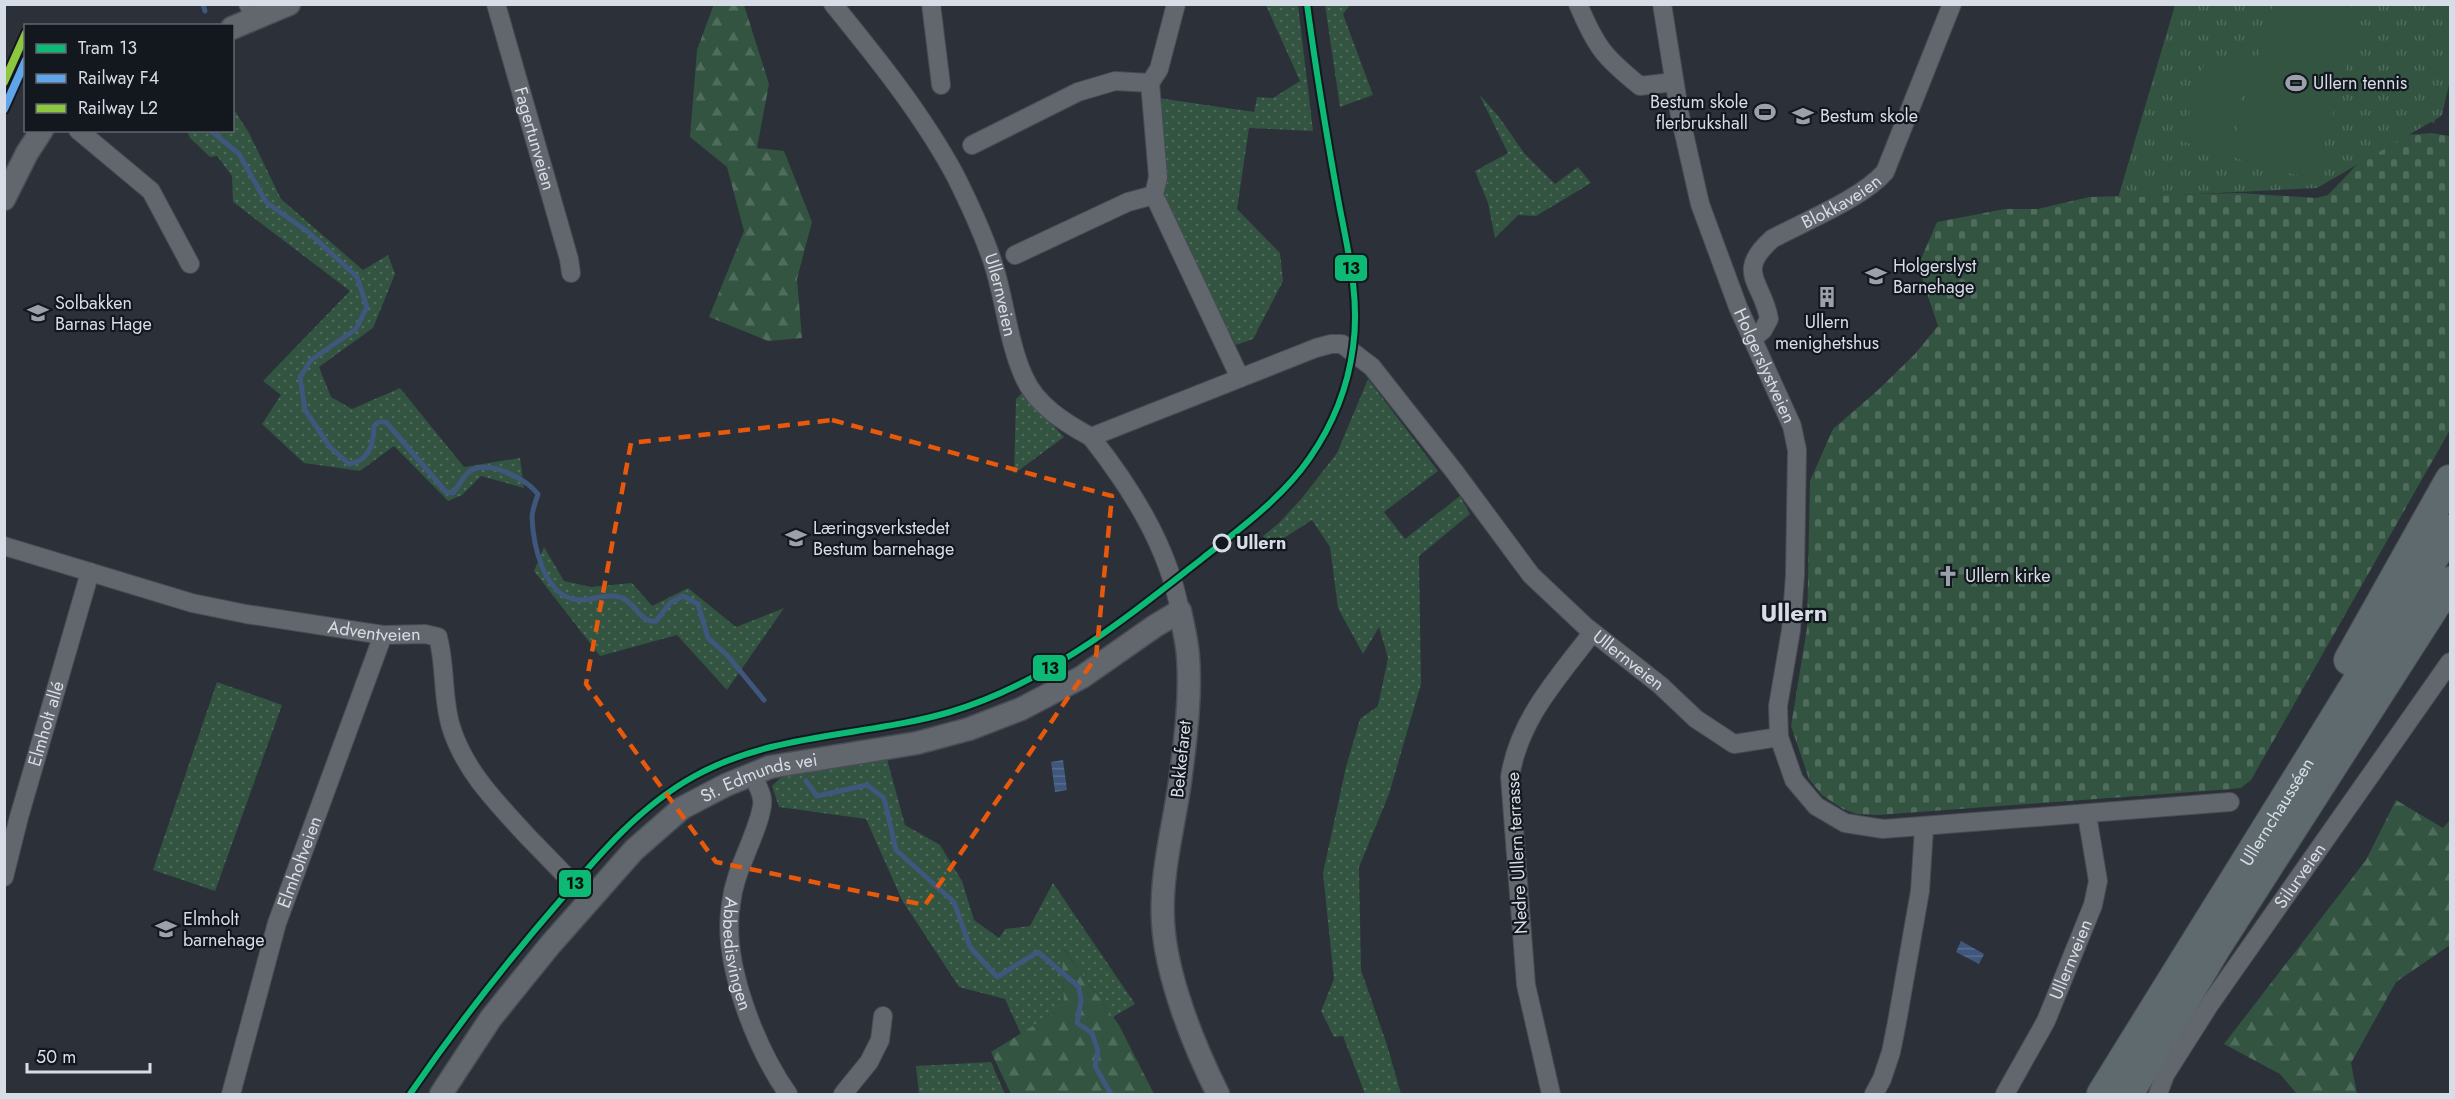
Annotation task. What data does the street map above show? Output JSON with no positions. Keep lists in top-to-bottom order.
{
  "streets": {
    "highway": ["Ullernchausséen"],
    "street": [
      "Fagertunveien",
      "Blokkaveien",
      "Ullernveien",
      "Holgerslystveien",
      "Adventveien",
      "Elmholt allé",
      "Bekkefaret",
      "St. Edmunds vei",
      "Nedre Ullern terrasse",
      "Elmholtveien",
      "Silurveien",
      "Abbedisvingen"
    ]
  },
  "crossings": [
    ["Blokkaveien", "Holgerslystveien"],
    ["Ullernveien", "Holgerslystveien"],
    ["Ullernveien", "Bekkefaret"],
    ["Ullernveien", "Nedre Ullern terrasse"],
    ["Adventveien", "Elmholt allé"],
    ["Adventveien", "St. Edmunds vei"],
    ["Adventveien", "Elmholtveien"],
    ["Bekkefaret", "St. Edmunds vei"],
    ["St. Edmunds vei", "Abbedisvingen"]
  ],
  "districts": ["Ullern"],
  "places": {
    "sports": ["Ullern tennis", "Bestum skole flerbrukshall"],
    "school or university": [
      "Bestum skole",
      "Holgerslyst Barnehage",
      "Solbakken Barnas Hage",
      "Læringsverkstedet Bestum barnehage",
      "Elmholt barnehage"
    ],
    "building": ["Ullern menighetshus"],
    "other": ["Ullern"],
    "church": ["Ullern kirke"]
  },
  "lines": ["tram line 13", "rail line L2", "rail line F4"],
  "legend": ["Tram 13", "Railway F4", "Railway L2"],
  "scale_bar": "50 m"
}
